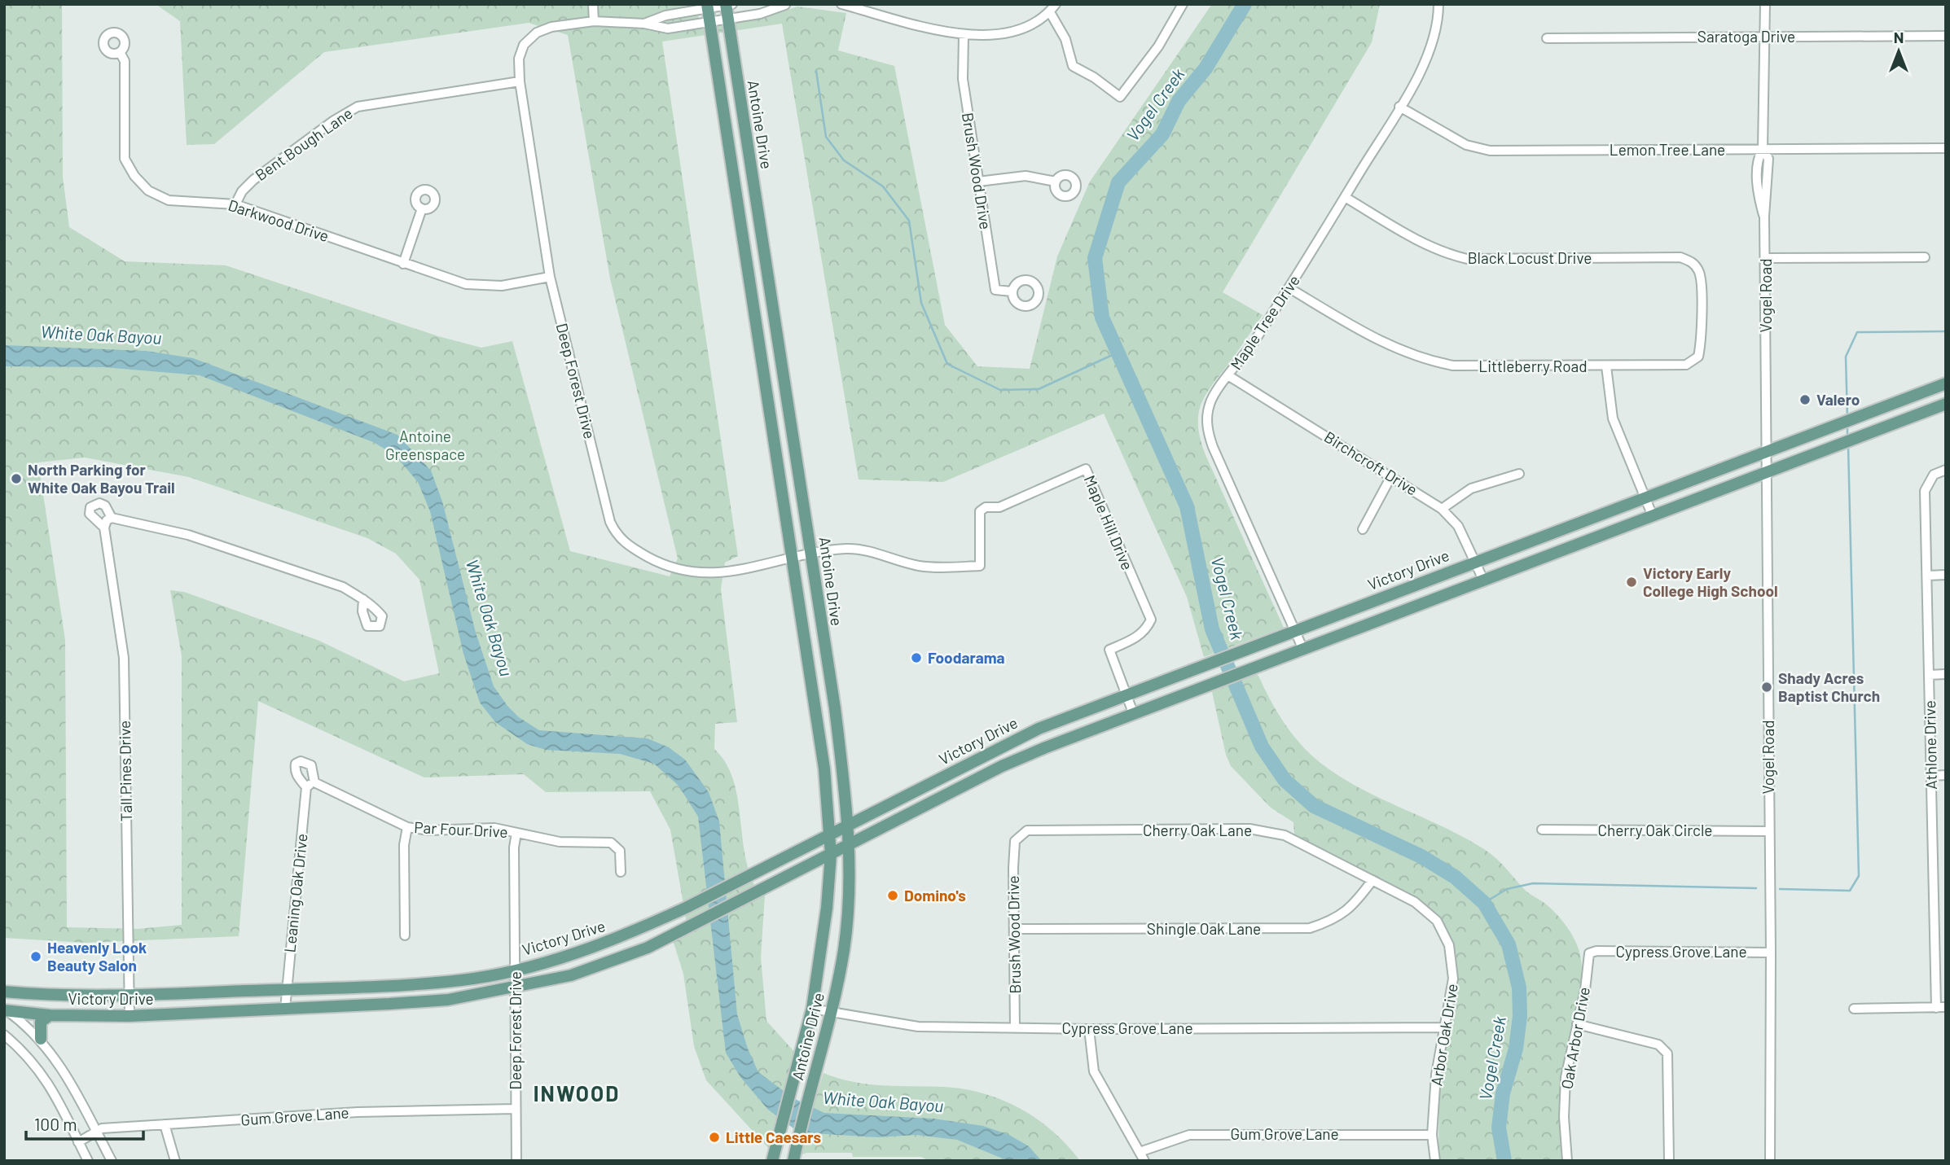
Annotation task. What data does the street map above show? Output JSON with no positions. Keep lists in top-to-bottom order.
{
  "streets": {
    "main road": ["Antoine Drive", "Victory Drive"],
    "street": [
      "Saratoga Drive",
      "Bent Bough Lane",
      "Lemon Tree Lane",
      "Brush Wood Drive",
      "Darkwood Drive",
      "Black Locust Drive",
      "Vogel Road",
      "Maple Tree Drive",
      "Littleberry Road",
      "Deep Forest Drive",
      "Birchcroft Drive",
      "Maple Hill Drive",
      "Athlone Drive",
      "Tall Pines Drive",
      "Par Four Drive",
      "Cherry Oak Lane",
      "Cherry Oak Circle",
      "Leaning Oak Drive",
      "Shingle Oak Lane",
      "Cypress Grove Lane",
      "Arbor Oak Drive",
      "Oak Arbor Drive",
      "Gum Grove Lane"
    ]
  },
  "crossings": [
    ["Saratoga Drive", "Vogel Road"],
    ["Antoine Drive", "Deep Forest Drive"],
    ["Antoine Drive", "Maple Hill Drive"],
    ["Antoine Drive", "Victory Drive"],
    ["Antoine Drive", "Cypress Grove Lane"],
    ["Bent Bough Lane", "Darkwood Drive"],
    ["Bent Bough Lane", "Deep Forest Drive"],
    ["Lemon Tree Lane", "Vogel Road"],
    ["Lemon Tree Lane", "Maple Tree Drive"],
    ["Brush Wood Drive", "Cherry Oak Lane"],
    ["Brush Wood Drive", "Shingle Oak Lane"],
    ["Brush Wood Drive", "Cypress Grove Lane"],
    ["Darkwood Drive", "Deep Forest Drive"],
    ["Black Locust Drive", "Maple Tree Drive"],
    ["Black Locust Drive", "Littleberry Road"],
    ["Vogel Road", "Victory Drive"],
    ["Vogel Road", "Cherry Oak Circle"],
    ["Vogel Road", "Cypress Grove Lane"],
    ["Maple Tree Drive", "Littleberry Road"],
    ["Maple Tree Drive", "Birchcroft Drive"],
    ["Maple Tree Drive", "Victory Drive"],
    ["Deep Forest Drive", "Maple Hill Drive"],
    ["Deep Forest Drive", "Victory Drive"],
    ["Deep Forest Drive", "Par Four Drive"],
    ["Deep Forest Drive", "Gum Grove Lane"],
    ["Birchcroft Drive", "Victory Drive"],
    ["Maple Hill Drive", "Victory Drive"],
    ["Victory Drive", "Tall Pines Drive"],
    ["Victory Drive", "Leaning Oak Drive"],
    ["Par Four Drive", "Leaning Oak Drive"],
    ["Cherry Oak Lane", "Shingle Oak Lane"],
    ["Cherry Oak Lane", "Arbor Oak Drive"],
    ["Shingle Oak Lane", "Arbor Oak Drive"],
    ["Cypress Grove Lane", "Arbor Oak Drive"],
    ["Cypress Grove Lane", "Oak Arbor Drive"],
    ["Arbor Oak Drive", "Gum Grove Lane"]
  ],
  "districts": ["INWOOD"],
  "water": ["Vogel Creek", "White Oak Bayou"],
  "parks": ["Antoine Greenspace"],
  "places": [
    "Valero",
    "North Parking for White Oak Bayou Trail",
    "Victory Early College High School",
    "Foodarama",
    "Shady Acres Baptist Church",
    "Domino's",
    "Heavenly Look Beauty Salon",
    "Little Caesars"
  ],
  "scale_bar": "100 m",
  "north": "top"
}
